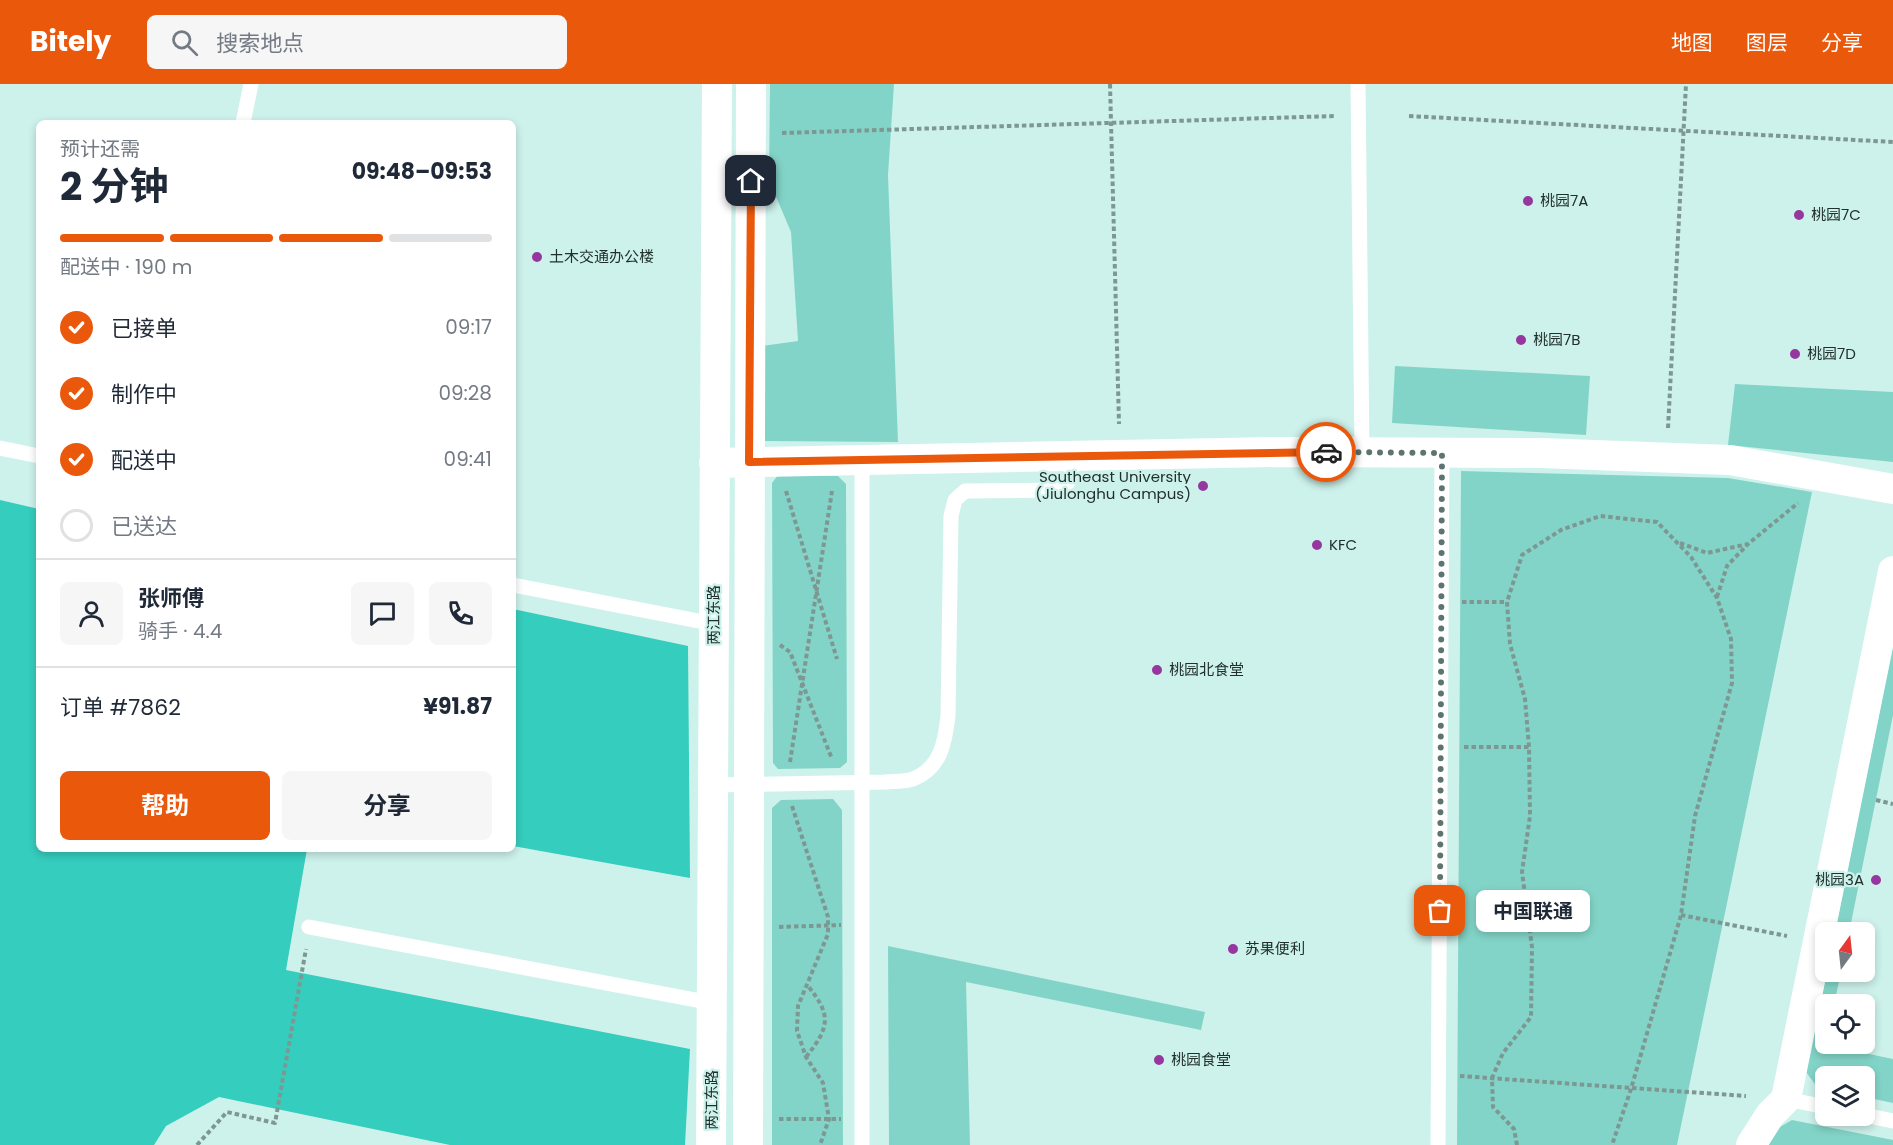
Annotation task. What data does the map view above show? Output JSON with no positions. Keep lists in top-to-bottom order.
{
  "streets": {
    "street": ["两江东路"]
  },
  "places": [
    "桃园7A",
    "桃园7C",
    "土木交通办公楼",
    "桃园7B",
    "桃园7D",
    "Southeast University (Jiulonghu Campus)",
    "KFC",
    "桃园北食堂",
    "桃园3A",
    "中国联通",
    "苏果便利",
    "桃园食堂"
  ],
  "north": "top",
  "page": {
    "header": "Bitely",
    "search": "搜索地点",
    "nav": ["地图", "图层", "分享"],
    "heading": ["2 分钟", "预计还需", "09:48–09:53"],
    "panel": [
      "张师傅",
      "骑手 · 4.4",
      "订单 #7862",
      "¥91.87"
    ],
    "bar": "配送中 · 190 m",
    "list": [
      ["已接单", "09:17"],
      ["制作中", "09:28"],
      ["配送中", "09:41"],
      "已送达"
    ],
    "buttons": ["帮助", "分享"],
    "bubble": "中国联通"
  }
}
